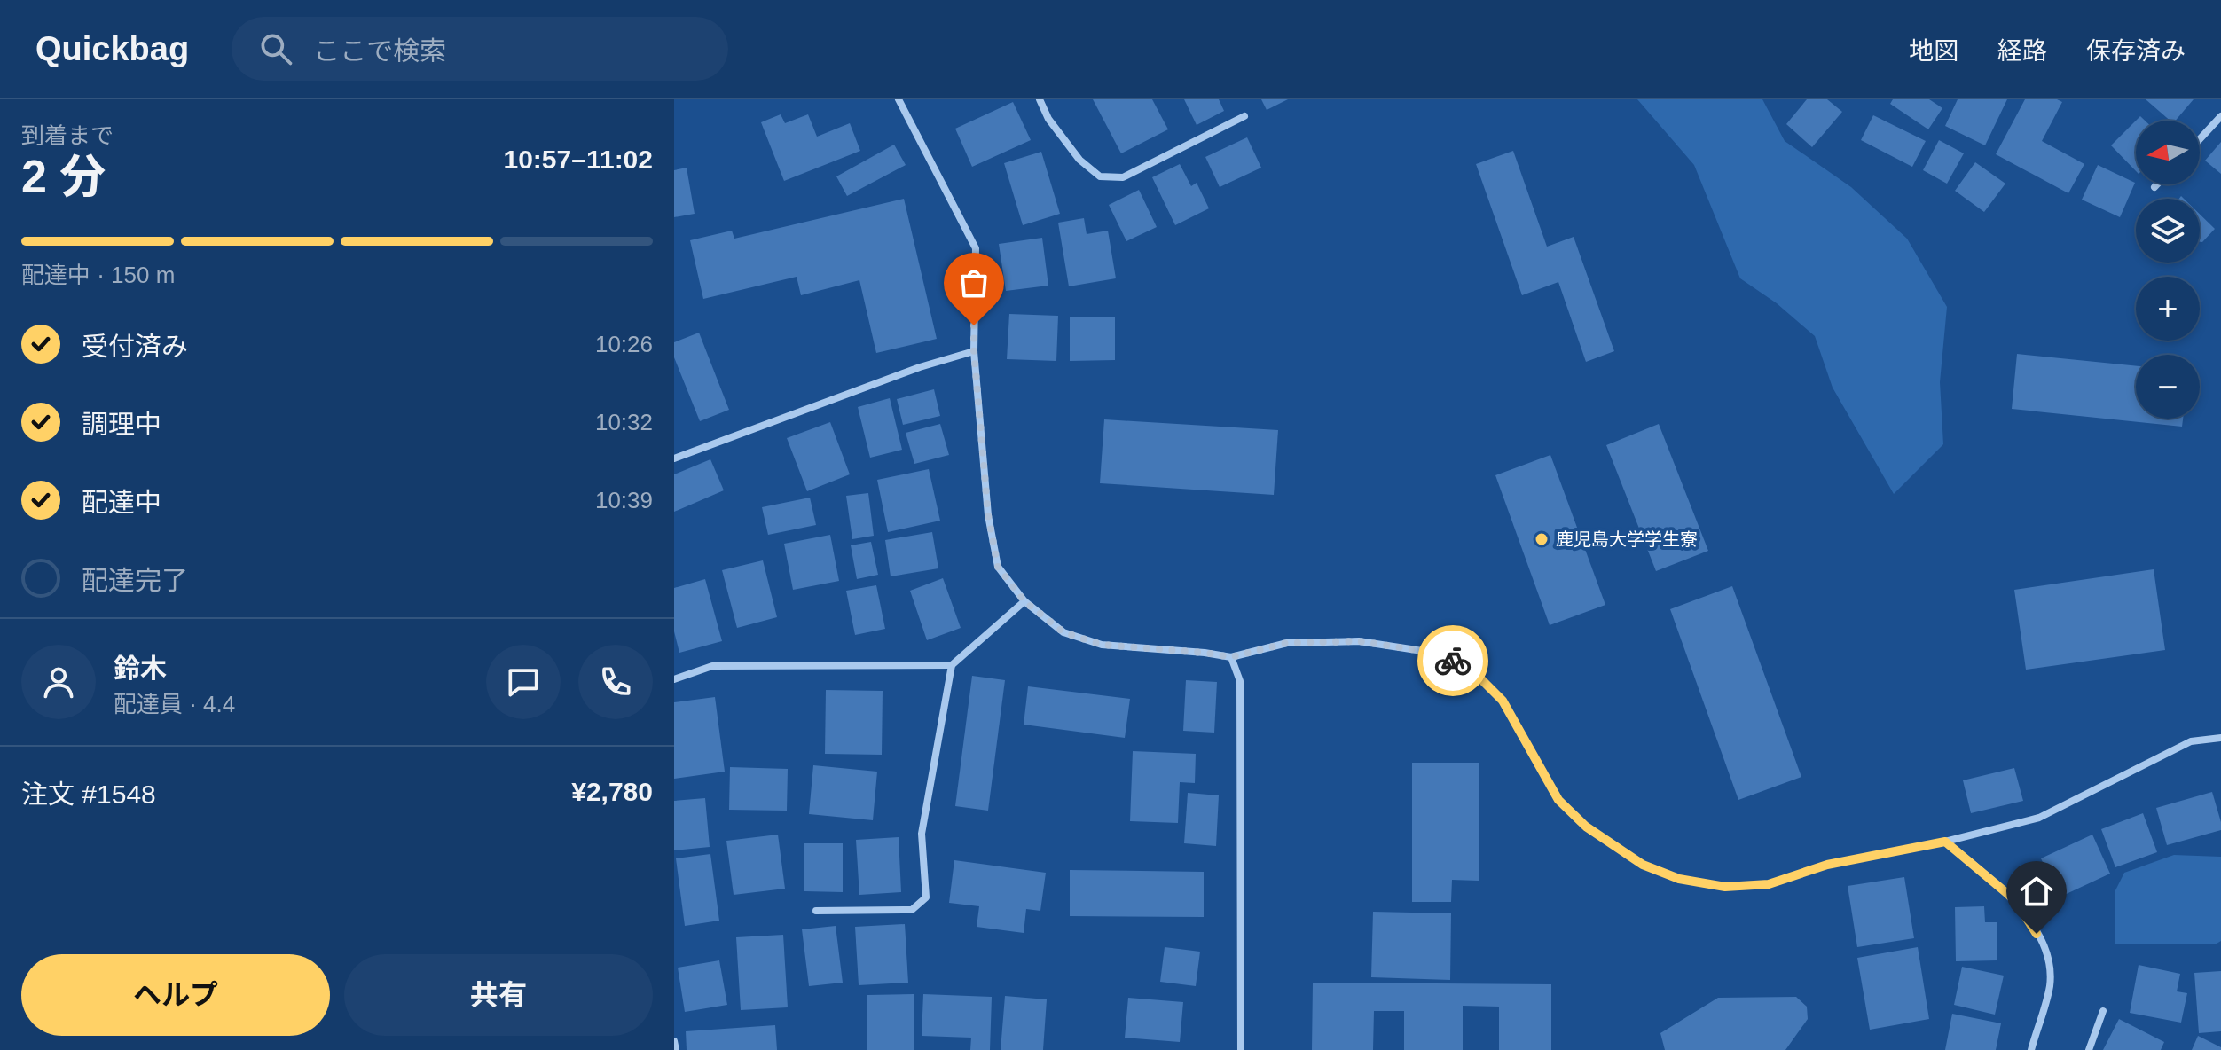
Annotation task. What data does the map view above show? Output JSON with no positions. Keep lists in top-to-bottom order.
{
  "places": ["鹿児島大学学生寮"],
  "north": "left",
  "page": {
    "header": "Quickbag",
    "search": "ここで検索",
    "nav": ["地図", "経路", "保存済み"],
    "heading": ["2 分", "到着まで", "10:57–11:02"],
    "panel": [
      "鈴木",
      "配達員 · 4.4",
      "注文 #1548",
      "¥2,780"
    ],
    "map_buttons": ["+", "−"],
    "bar": "配達中 · 150 m",
    "list": [
      ["受付済み", "10:26"],
      ["調理中", "10:32"],
      ["配達中", "10:39"],
      "配達完了"
    ],
    "buttons": ["ヘルプ", "共有"]
  }
}
